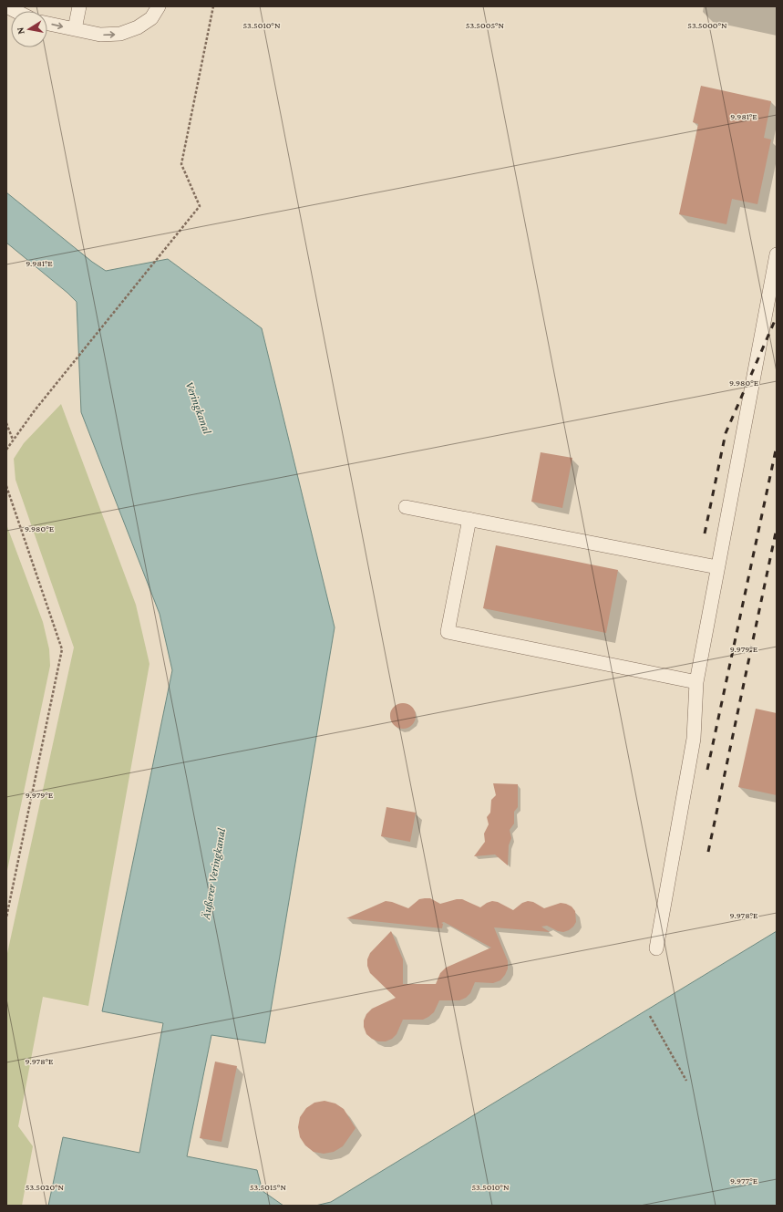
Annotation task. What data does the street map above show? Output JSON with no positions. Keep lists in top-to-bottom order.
{
  "water": ["Veringkanal", "Äußerer Veringkanal"],
  "north": "left",
  "coordinates": [
    "53.5010°N",
    "53.5005°N",
    "53.5000°N",
    "9.981°E",
    "9.980°E",
    "9.979°E",
    "9.978°E",
    "9.977°E",
    "53.5020°N",
    "53.5015°N"
  ]
}
